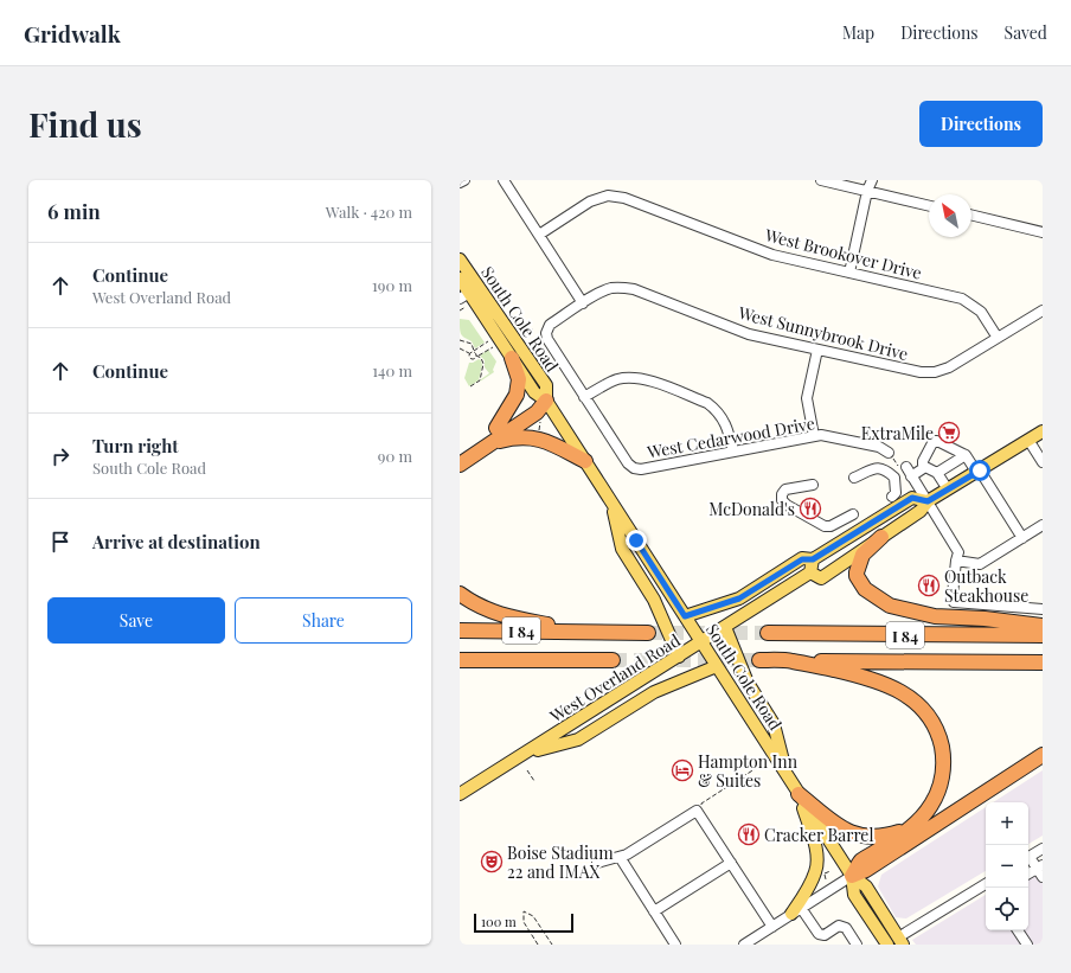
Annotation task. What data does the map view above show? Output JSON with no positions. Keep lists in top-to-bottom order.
{
  "streets": {
    "highway": ["I 84"],
    "main road": ["South Cole Road", "West Overland Road"],
    "street": ["West Brookover Drive", "West Sunnybrook Drive", "West Cedarwood Drive"]
  },
  "crossings": [
    ["West Brookover Drive", "West Sunnybrook Drive"],
    ["South Cole Road", "West Overland Road"],
    ["West Sunnybrook Drive", "West Cedarwood Drive"]
  ],
  "places": {
    "supermarket": ["ExtraMile"],
    "restaurant": ["McDonald's", "Outback Steakhouse", "Cracker Barrel"],
    "hotel": ["Hampton Inn & Suites"],
    "theatre": ["Boise Stadium 22 and IMAX"]
  },
  "scale_bar": "100 m",
  "north": "top left",
  "page": {
    "header": "Gridwalk",
    "nav": ["Map", "Directions", "Saved"],
    "buttons": [
      "Directions",
      ["Save", "Share"]
    ],
    "title": "Find us",
    "heading": ["6 min", "Walk · 420 m"],
    "list": [
      ["Continue", "West Overland Road", "190 m"],
      ["Continue", "140 m"],
      ["Turn right", "South Cole Road", "90 m"],
      "Arrive at destination"
    ],
    "map_buttons": ["+", "−"],
    "scale": "100 m"
  }
}
